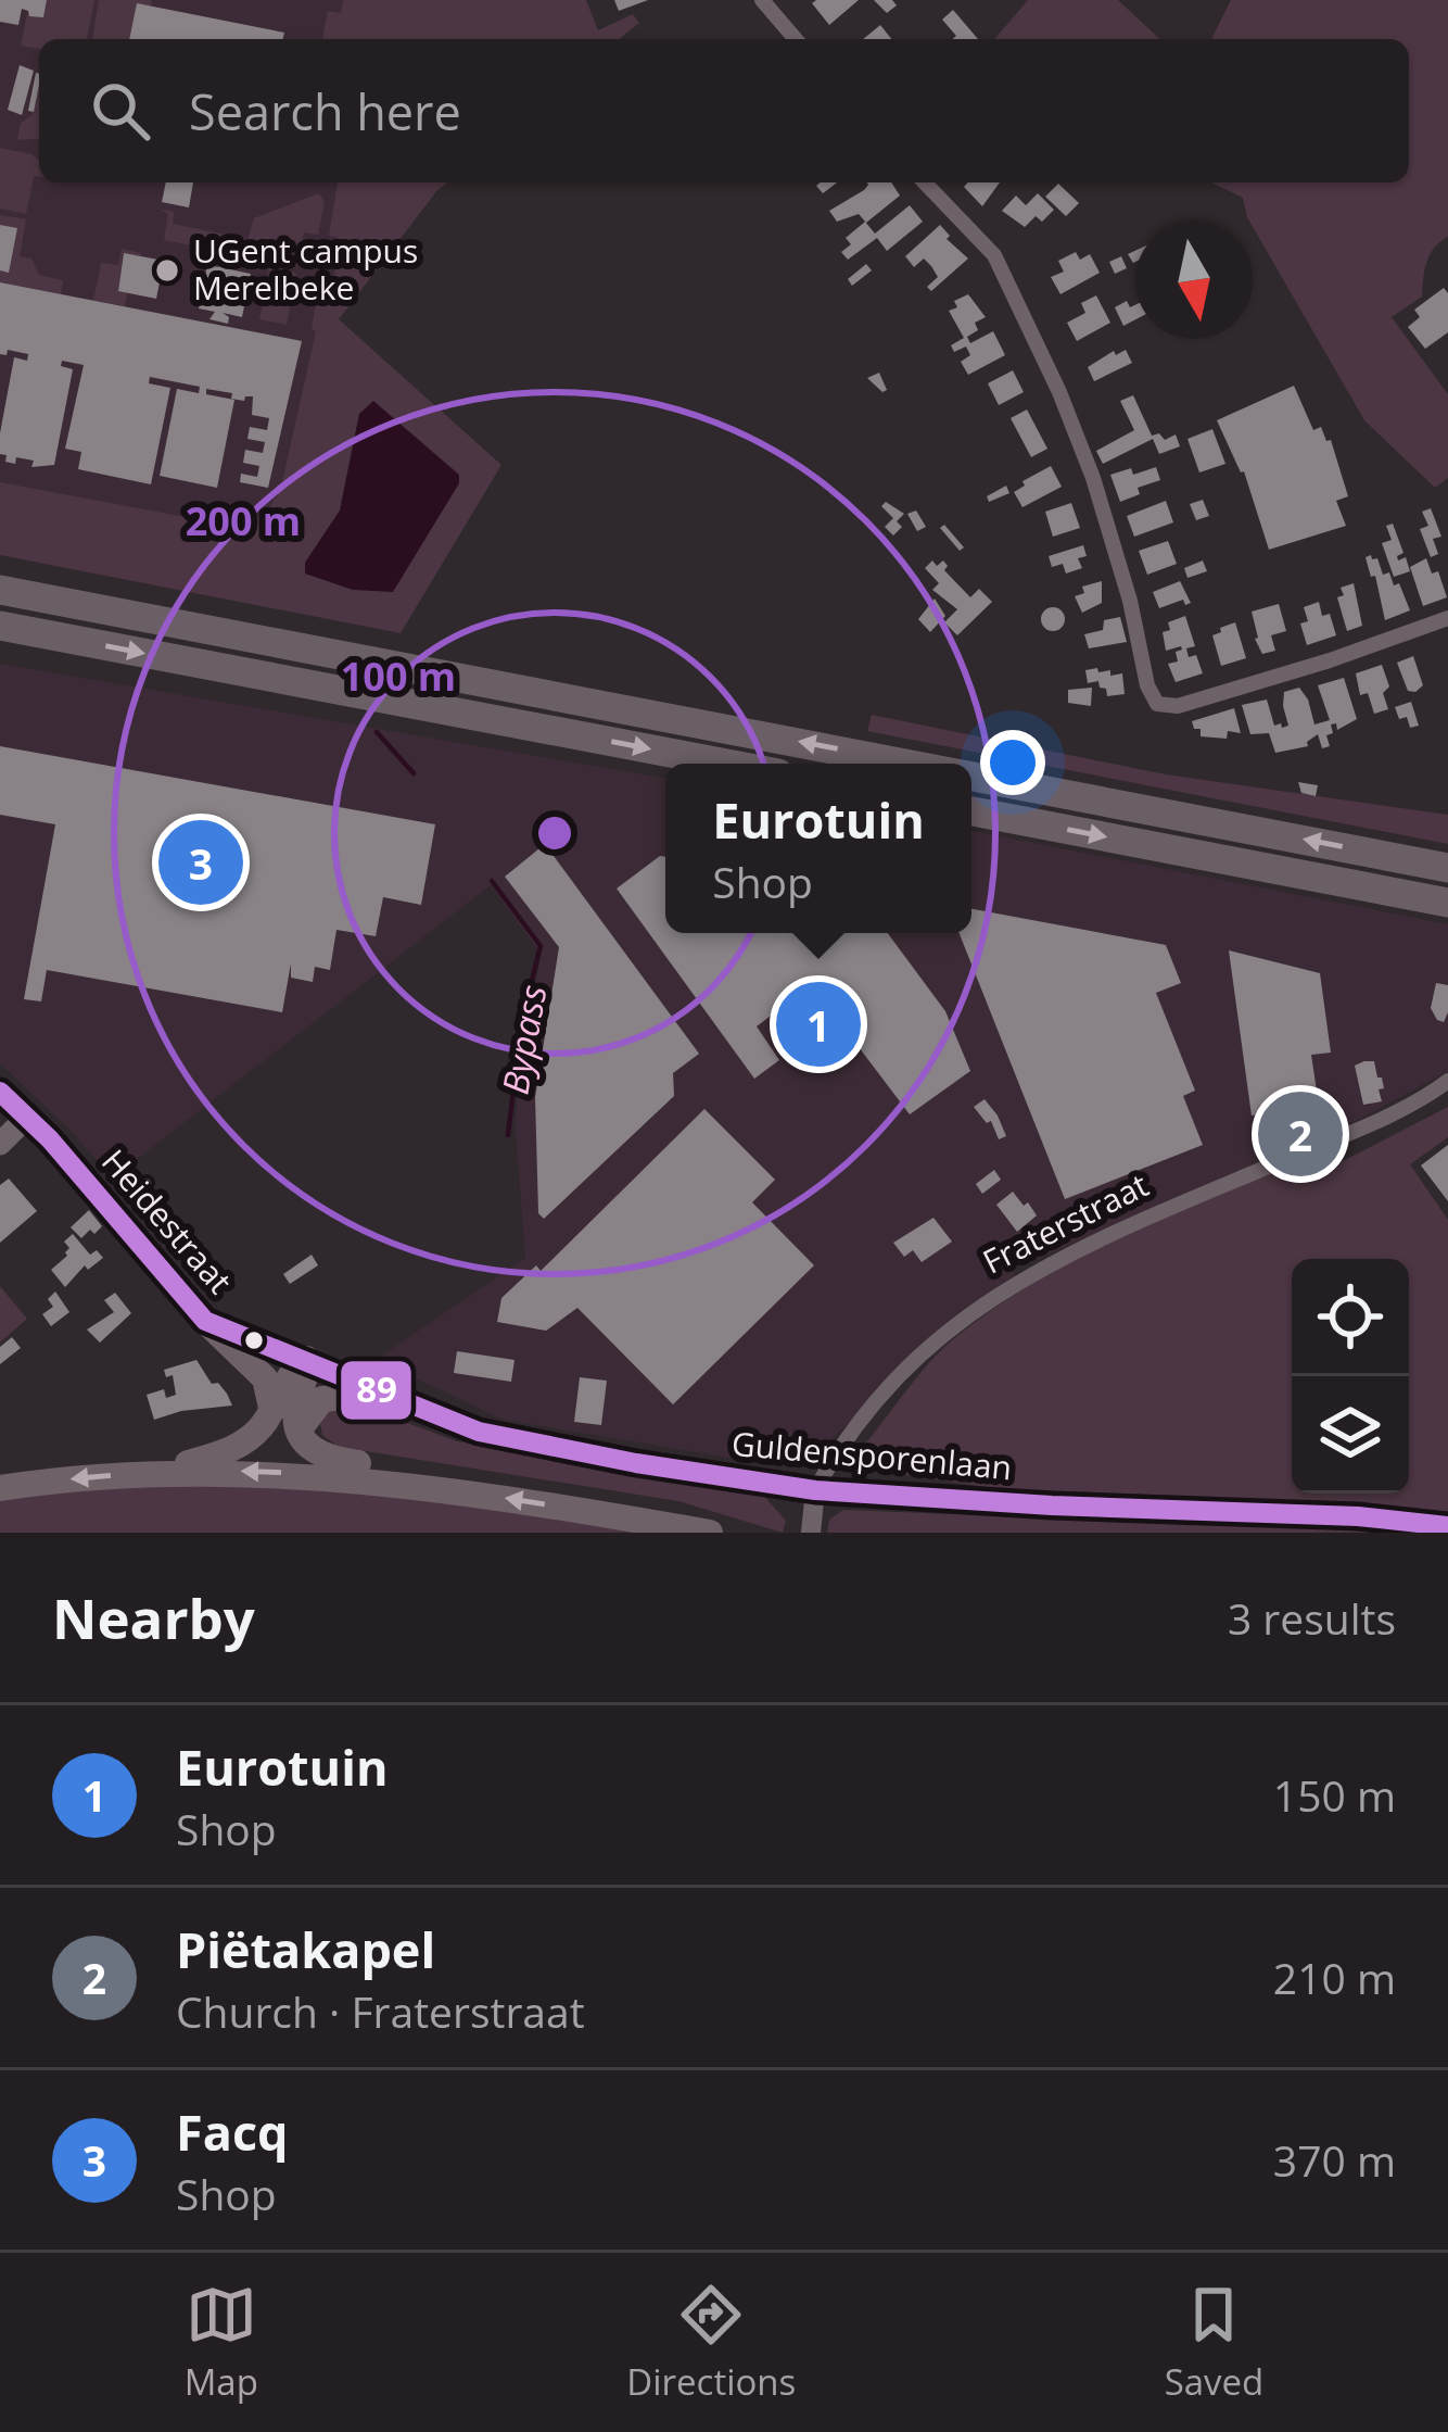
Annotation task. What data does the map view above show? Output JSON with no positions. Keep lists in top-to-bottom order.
{
  "streets": {
    "main road": ["Heidestraat", "Guldensporenlaan"],
    "street": ["Fraterstraat"]
  },
  "crossings": [
    ["Heidestraat", "Guldensporenlaan"],
    ["Fraterstraat", "Guldensporenlaan"]
  ],
  "water": ["Bypass"],
  "places": ["UGent campus Merelbeke"],
  "lines": ["transit line 89"],
  "north": "bottom",
  "page": {
    "search": "Search here",
    "popup": ["Eurotuin", "Shop"],
    "pins": ["3", "1", "2"],
    "heading": ["Nearby", "3 results"],
    "list": [
      {
        "mark": "1",
        "name": "Eurotuin",
        "note": "Shop",
        "value": "150 m"
      },
      {
        "mark": "2",
        "name": "Piëtakapel",
        "note": "Church · Fraterstraat",
        "value": "210 m"
      },
      {
        "mark": "3",
        "name": "Facq",
        "note": "Shop",
        "value": "370 m"
      }
    ],
    "nav": ["Map", "Directions", "Saved"]
  },
  "rings": ["200 m", "100 m"]
}
